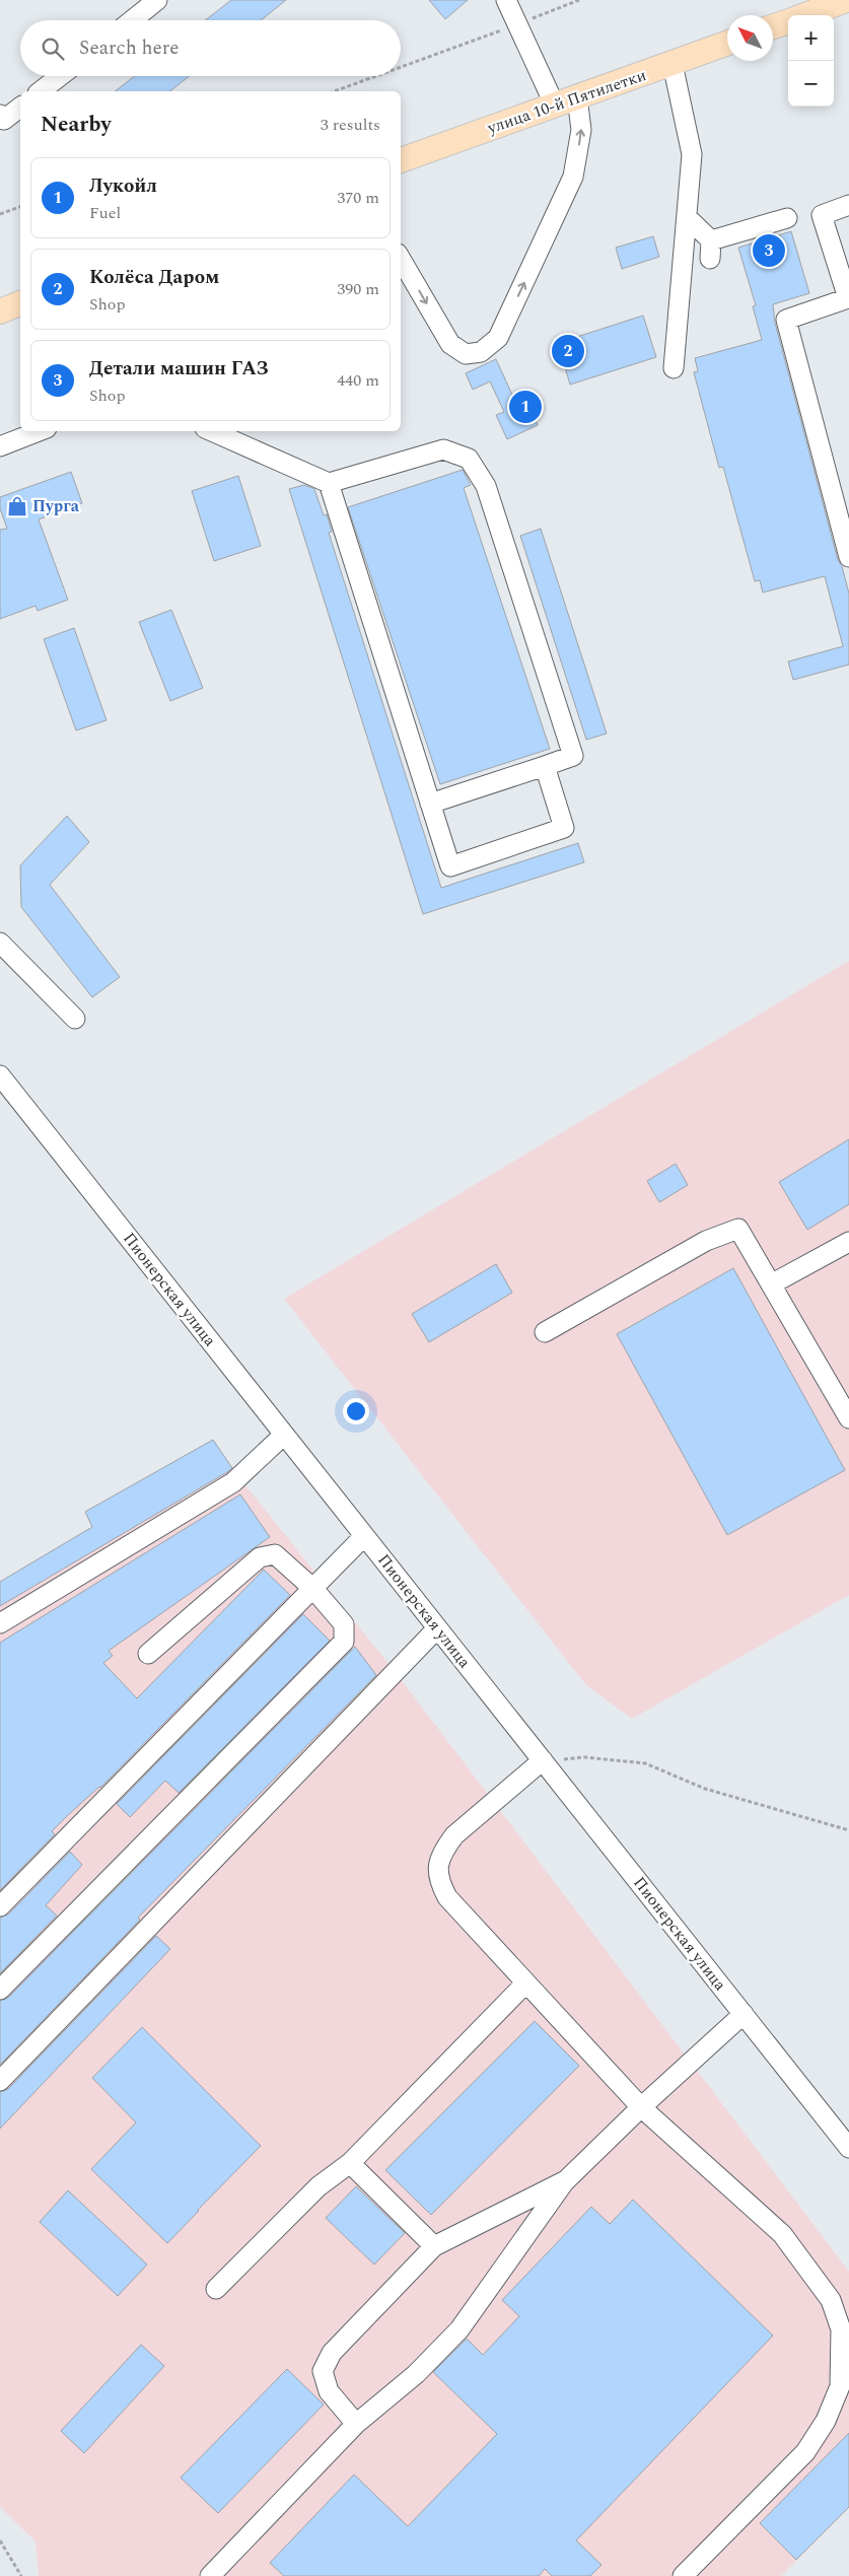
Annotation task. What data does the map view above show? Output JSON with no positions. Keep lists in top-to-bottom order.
{
  "streets": {
    "main road": ["улица 10-й Пятилетки"],
    "street": ["Пионерская улица"]
  },
  "places": {
    "shop": ["Пурга"]
  },
  "north": "top left",
  "page": {
    "map_buttons": ["+", "−"],
    "search": "Search here",
    "heading": ["Nearby", "3 results"],
    "list": [
      {
        "mark": "1",
        "name": "Лукойл",
        "note": "Fuel",
        "value": "370 m"
      },
      {
        "mark": "2",
        "name": "Колёса Даром",
        "note": "Shop",
        "value": "390 m"
      },
      {
        "mark": "3",
        "name": "Детали машин ГАЗ",
        "note": "Shop",
        "value": "440 m"
      }
    ],
    "pins": ["3", "2", "1"]
  }
}
